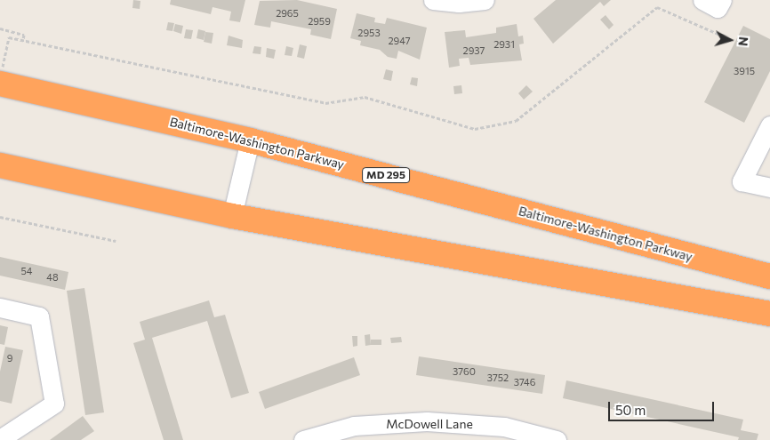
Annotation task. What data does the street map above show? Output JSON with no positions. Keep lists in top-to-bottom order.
{
  "streets": {
    "highway": ["Baltimore-Washington Parkway", "MD 295"],
    "street": ["McDowell Lane"]
  },
  "house_numbers": [
    "2965",
    "2959",
    "2953",
    "2947",
    "2931",
    "2937",
    "3915",
    "54",
    "48",
    "9",
    "3760",
    "3752",
    "3746"
  ],
  "scale_bar": "50 m",
  "north": "right"
}
